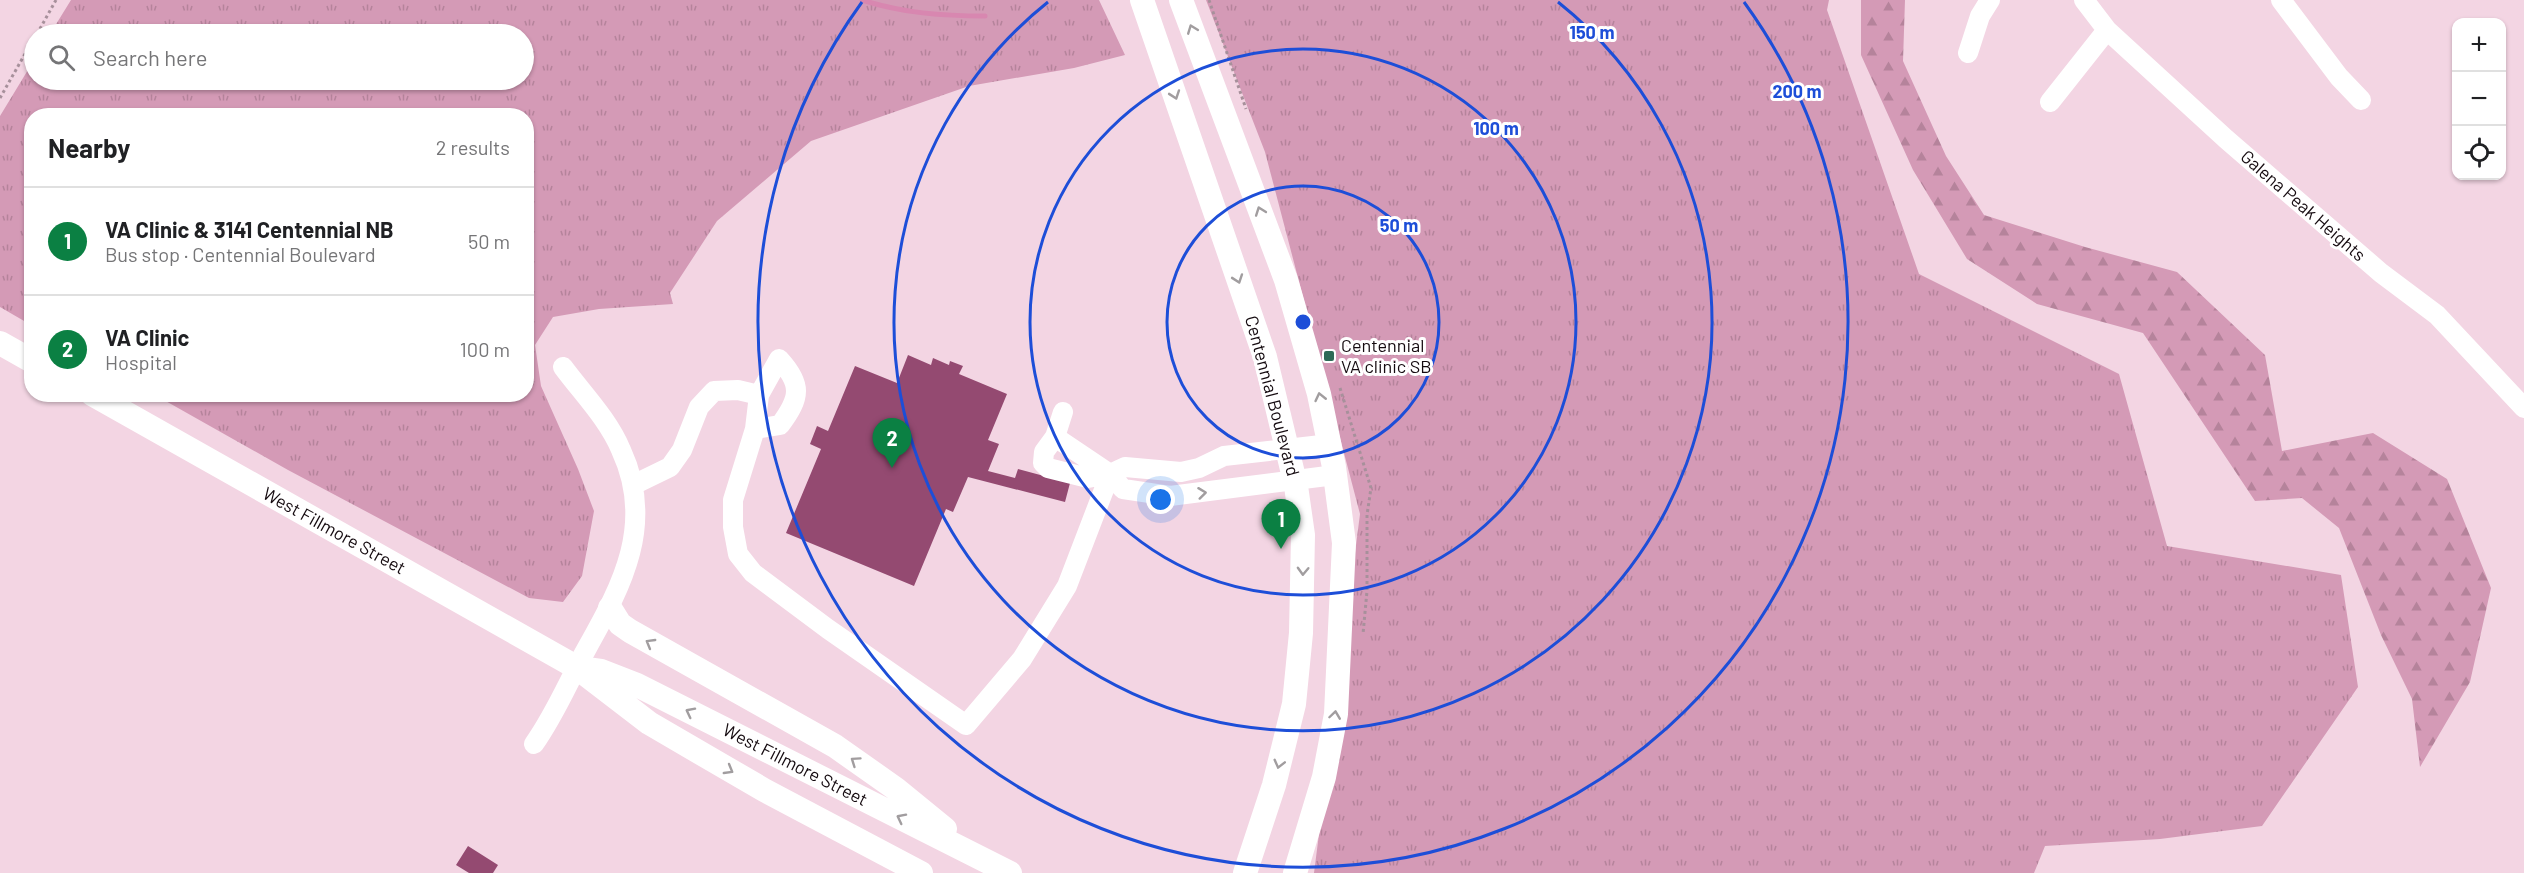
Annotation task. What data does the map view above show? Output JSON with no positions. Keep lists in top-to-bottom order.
{
  "streets": {
    "main road": ["Centennial Boulevard", "West Fillmore Street"],
    "street": ["Galena Peak Heights"]
  },
  "places": {
    "transit": ["Centennial VA clinic SB"]
  },
  "page": {
    "map_buttons": ["+", "−"],
    "search": "Search here",
    "heading": ["Nearby", "2 results"],
    "list": [
      {
        "mark": "1",
        "name": "VA Clinic & 3141 Centennial NB",
        "note": "Bus stop · Centennial Boulevard",
        "value": "50 m"
      },
      {
        "mark": "2",
        "name": "VA Clinic",
        "note": "Hospital",
        "value": "100 m"
      }
    ],
    "pins": ["2", "1"]
  },
  "rings": [
    "150 m",
    "200 m",
    "100 m",
    "50 m"
  ]
}
